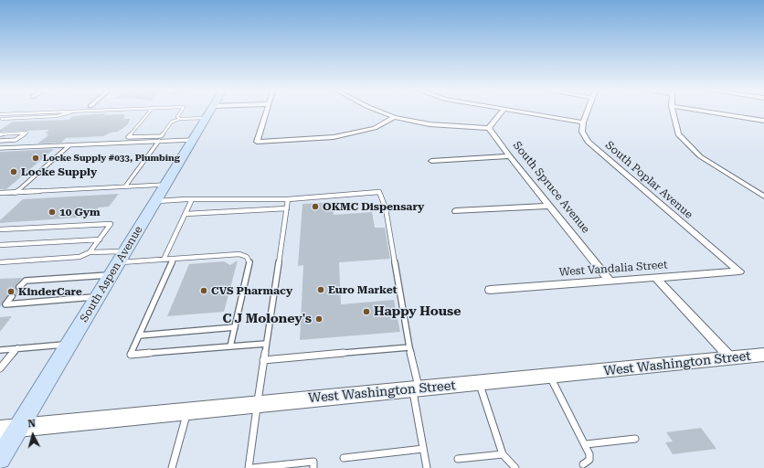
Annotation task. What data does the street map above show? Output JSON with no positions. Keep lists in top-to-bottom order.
{
  "streets": {
    "main road": ["South Aspen Avenue", "West Washington Street"],
    "street": ["South Poplar Avenue", "South Spruce Avenue", "West Vandalia Street"]
  },
  "crossings": [
    ["South Poplar Avenue", "West Vandalia Street"],
    ["South Spruce Avenue", "West Vandalia Street"],
    ["South Aspen Avenue", "West Washington Street"]
  ],
  "places": [
    "Locke Supply #033, Plumbing",
    "Locke Supply",
    "OKMC Dispensary",
    "10 Gym",
    "Euro Market",
    "CVS Pharmacy",
    "KinderCare",
    "Happy House",
    "C J Moloney's"
  ],
  "north": "top"
}
